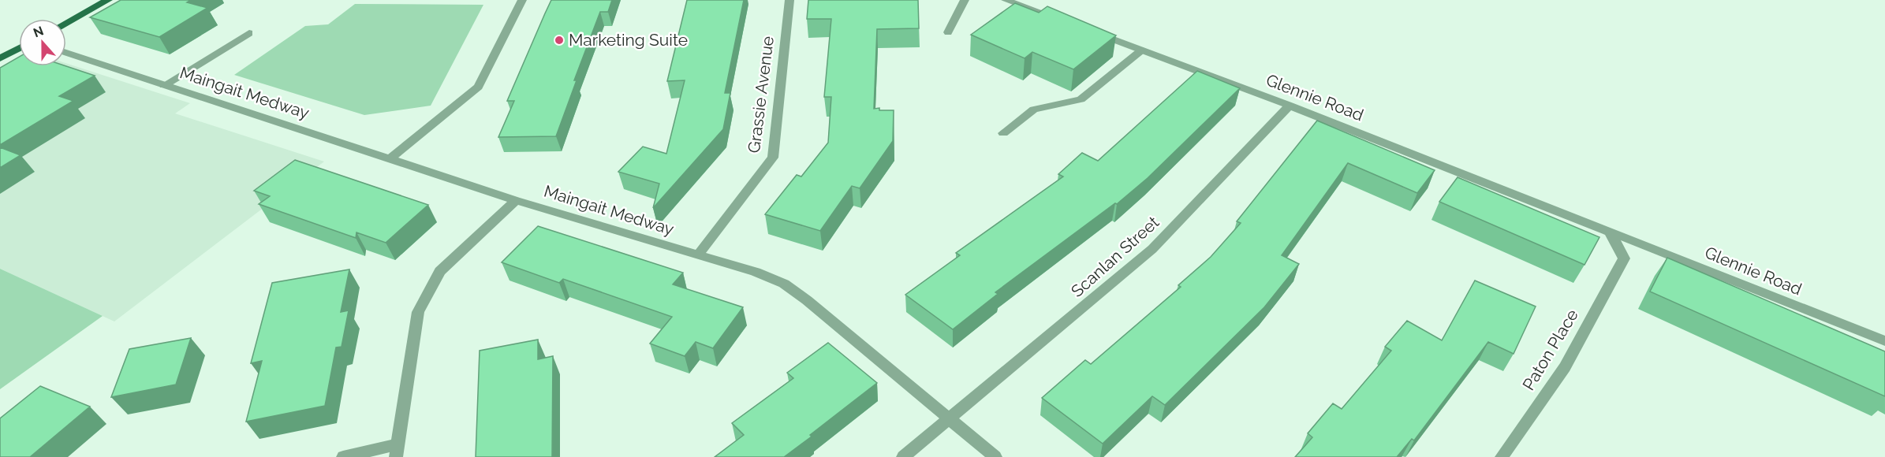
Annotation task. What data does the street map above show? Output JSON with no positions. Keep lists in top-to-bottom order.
{
  "streets": {
    "street": [
      "Maingait Medway",
      "Grassie Avenue",
      "Glennie Road",
      "Scanlan Street",
      "Paton Place"
    ]
  },
  "crossings": [
    ["Maingait Medway", "Grassie Avenue"],
    ["Maingait Medway", "Scanlan Street"],
    ["Glennie Road", "Scanlan Street"],
    ["Glennie Road", "Paton Place"]
  ],
  "places": ["Marketing Suite"],
  "north": "top"
}
